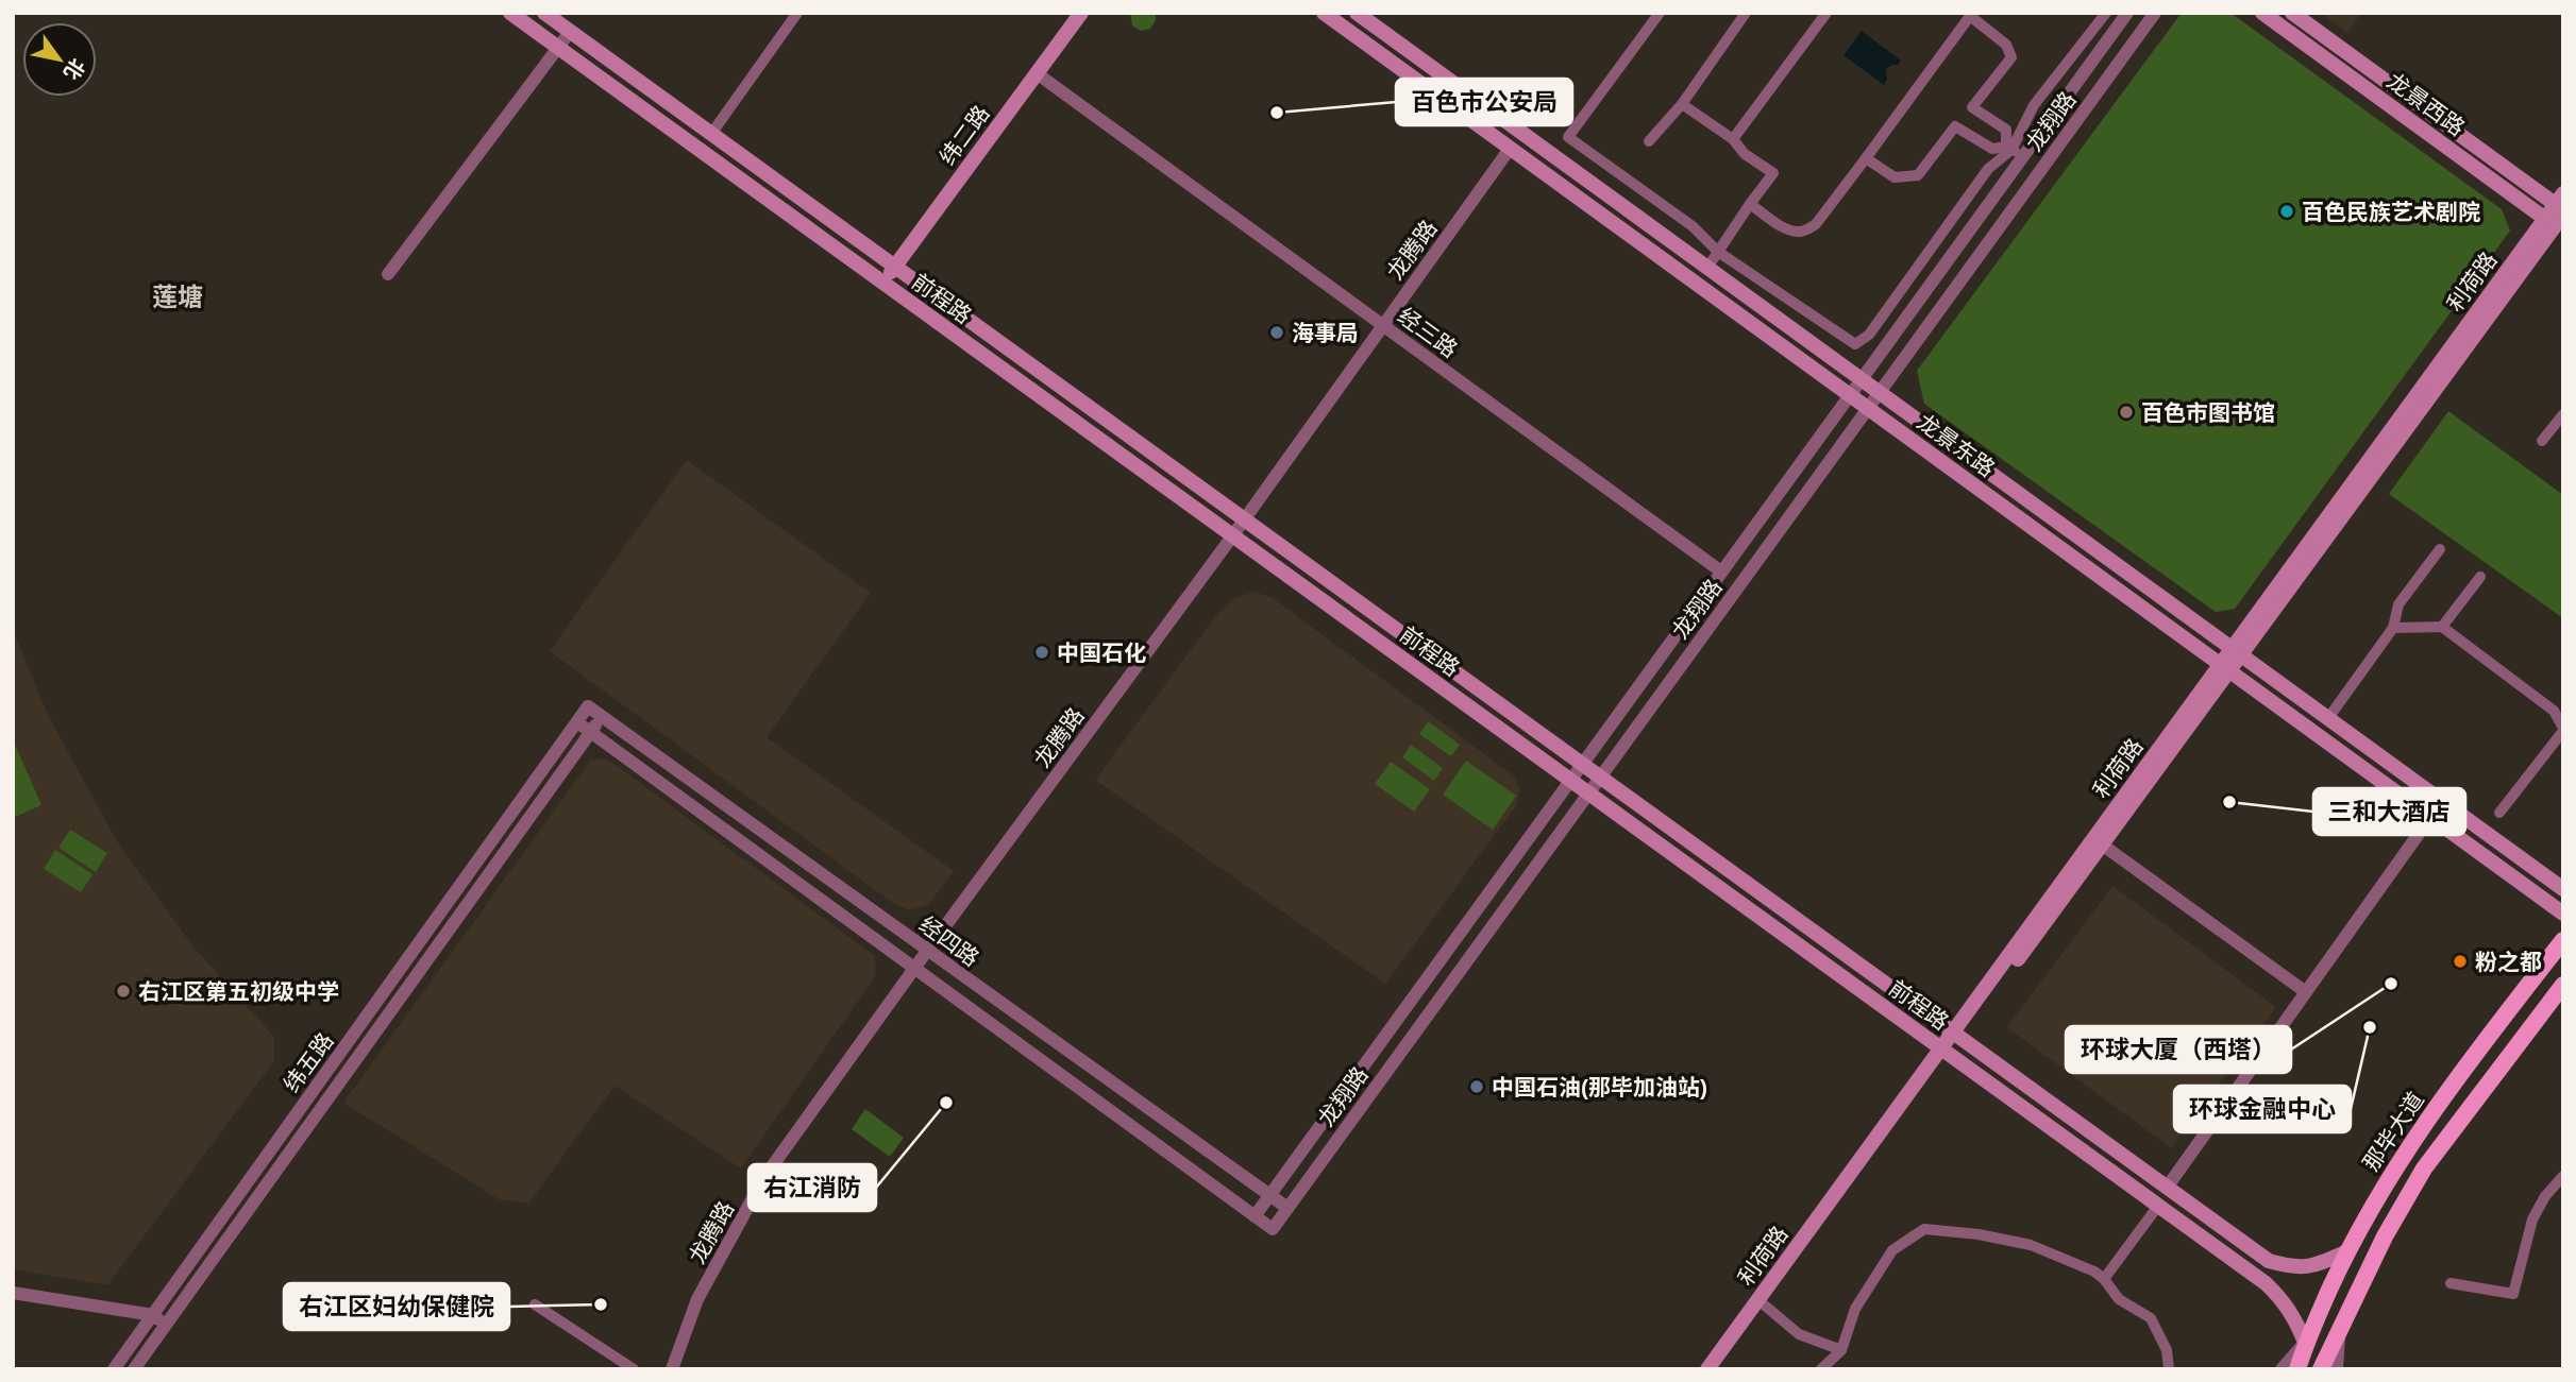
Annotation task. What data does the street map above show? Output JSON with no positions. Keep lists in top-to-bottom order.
{
  "streets": {
    "main road": [
      "龙景西路",
      "纬二路",
      "利荷路",
      "前程路",
      "龙景东路",
      "那毕大道"
    ],
    "street": [
      "龙翔路",
      "龙腾路",
      "经三路",
      "经四路",
      "纬五路"
    ]
  },
  "crossings": [
    ["龙景西路", "利荷路"],
    ["龙翔路", "前程路"],
    ["龙翔路", "经三路"],
    ["龙翔路", "龙景东路"],
    ["龙翔路", "经四路"],
    ["纬二路", "前程路"],
    ["纬二路", "经三路"],
    ["龙腾路", "前程路"],
    ["龙腾路", "经三路"],
    ["龙腾路", "龙景东路"],
    ["龙腾路", "经四路"],
    ["利荷路", "前程路"],
    ["利荷路", "龙景东路"],
    ["前程路", "那毕大道"],
    ["经四路", "纬五路"]
  ],
  "districts": ["莲塘"],
  "places": [
    "百色市公安局",
    "百色民族艺术剧院",
    "海事局",
    "百色市图书馆",
    "中国石化",
    "三和大酒店",
    "粉之都",
    "环球大厦（西塔）",
    "右江区第五初级中学",
    "环球金融中心",
    "中国石油(那毕加油站)",
    "右江消防",
    "右江区妇幼保健院"
  ],
  "north": "bottom right"
}
